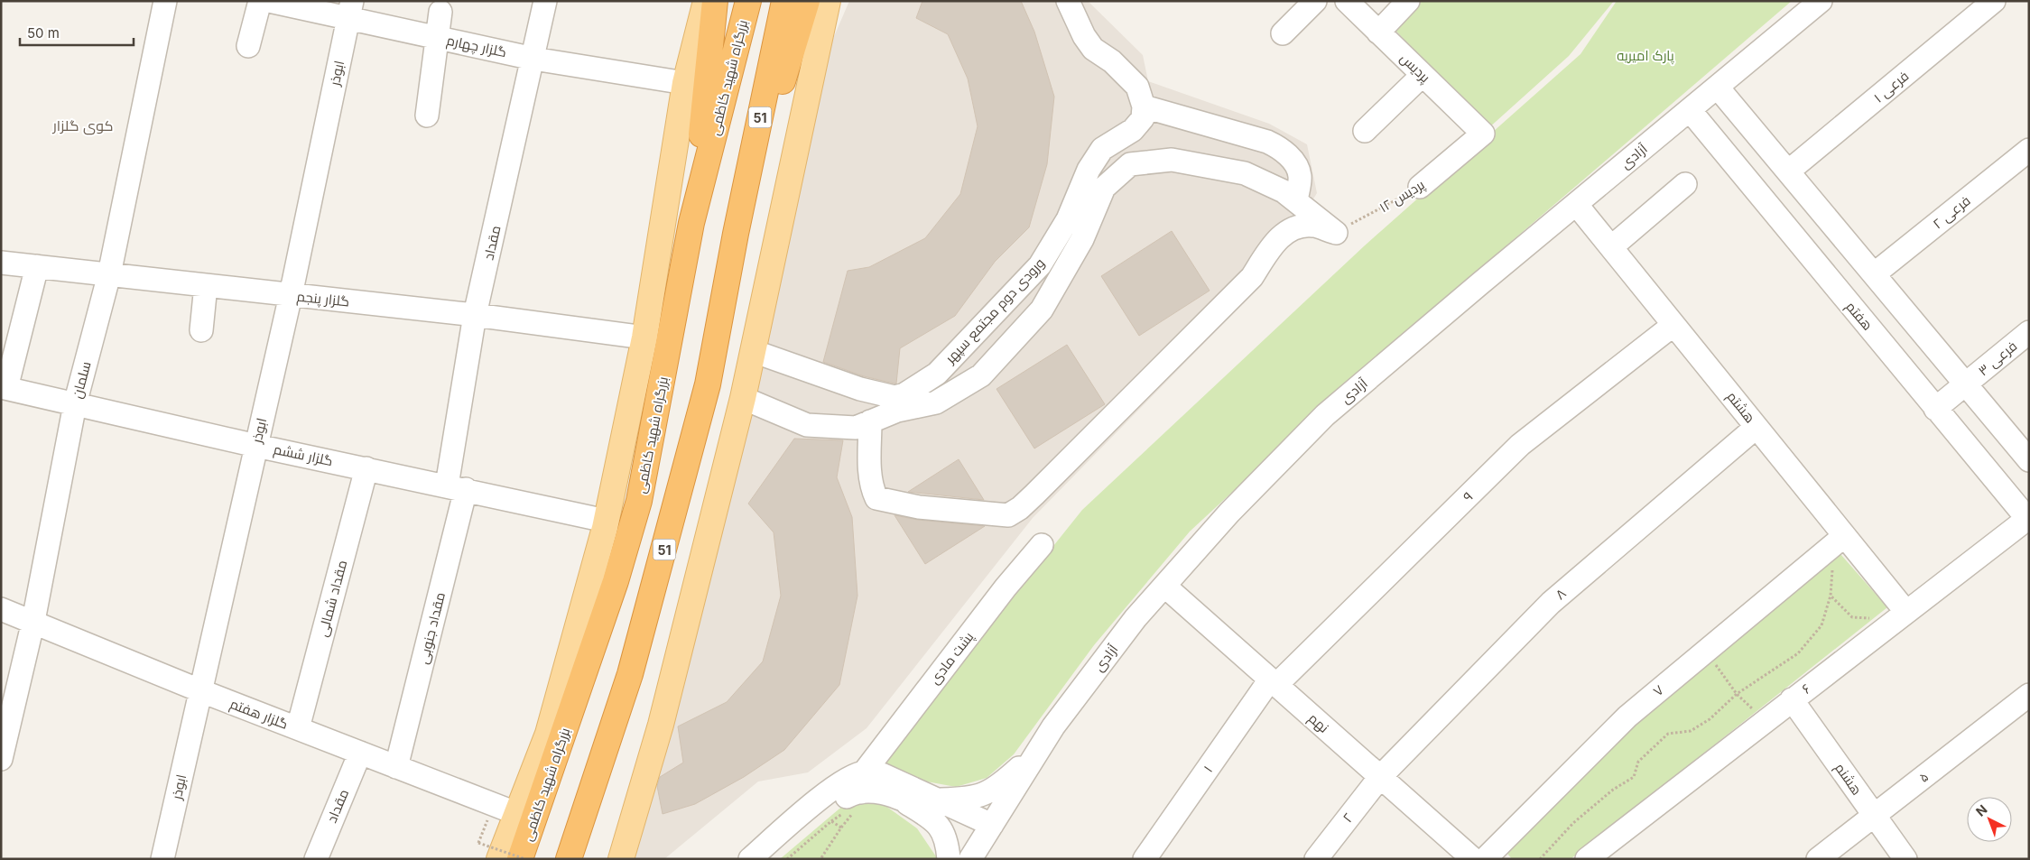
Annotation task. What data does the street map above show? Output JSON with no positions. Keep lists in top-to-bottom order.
{
  "streets": {
    "highway": ["بزرگراه شهید کاظمی", "51"],
    "street": [
      "گلزار چهارم",
      "پردیس",
      "ابوذر",
      "فرعی ۱",
      "آزادی",
      "پردیس ۱۲",
      "فرعی ۲",
      "مقداد",
      "گلزار پنجم",
      "ورودی دوم مجتمع سپهر",
      "هفتم",
      "فرعی ۳",
      "سلمان",
      "هشتم",
      "گلزار ششم",
      "۹",
      "۸",
      "مقداد شمالی",
      "مقداد جنوبی",
      "پشت مادی",
      "۶",
      "۷",
      "گلزار هفتم",
      "نهم",
      "۱",
      "۵",
      "هشنم",
      "۲"
    ]
  },
  "crossings": [
    ["گلزار چهارم", "ابوذر"],
    ["گلزار چهارم", "بزرگراه شهید کاظمی"],
    ["گلزار چهارم", "مقداد"],
    ["پردیس", "پردیس ۱۲"],
    ["ابوذر", "گلزار پنجم"],
    ["ابوذر", "گلزار ششم"],
    ["ابوذر", "گلزار هفتم"],
    ["بزرگراه شهید کاظمی", "گلزار پنجم"],
    ["بزرگراه شهید کاظمی", "گلزار ششم"],
    ["بزرگراه شهید کاظمی", "گلزار هفتم"],
    ["آزادی", "هفتم"],
    ["آزادی", "هشتم"],
    ["آزادی", "نهم"],
    ["مقداد", "گلزار پنجم"],
    ["مقداد", "گلزار ششم"],
    ["مقداد", "مقداد جنوبی"],
    ["مقداد", "گلزار هفتم"],
    ["گلزار پنجم", "سلمان"],
    ["هفتم", "فرعی ۳"],
    ["هفتم", "۶"],
    ["سلمان", "گلزار ششم"],
    ["سلمان", "گلزار هفتم"],
    ["هشتم", "۹"],
    ["هشتم", "۸"],
    ["هشتم", "۶"],
    ["هشتم", "۷"],
    ["گلزار ششم", "مقداد شمالی"],
    ["گلزار ششم", "مقداد جنوبی"],
    ["۹", "نهم"],
    ["۹", "۱"],
    ["۸", "نهم"],
    ["۸", "۲"],
    ["مقداد شمالی", "گلزار هفتم"],
    ["مقداد جنوبی", "گلزار هفتم"],
    ["۶", "هشنم"],
    ["نهم", "۱"],
    ["نهم", "۲"],
    ["۵", "هشنم"]
  ],
  "districts": ["کوی گلزار"],
  "parks": ["پارک امیریه"],
  "scale_bar": "50 m",
  "north": "top left"
}
